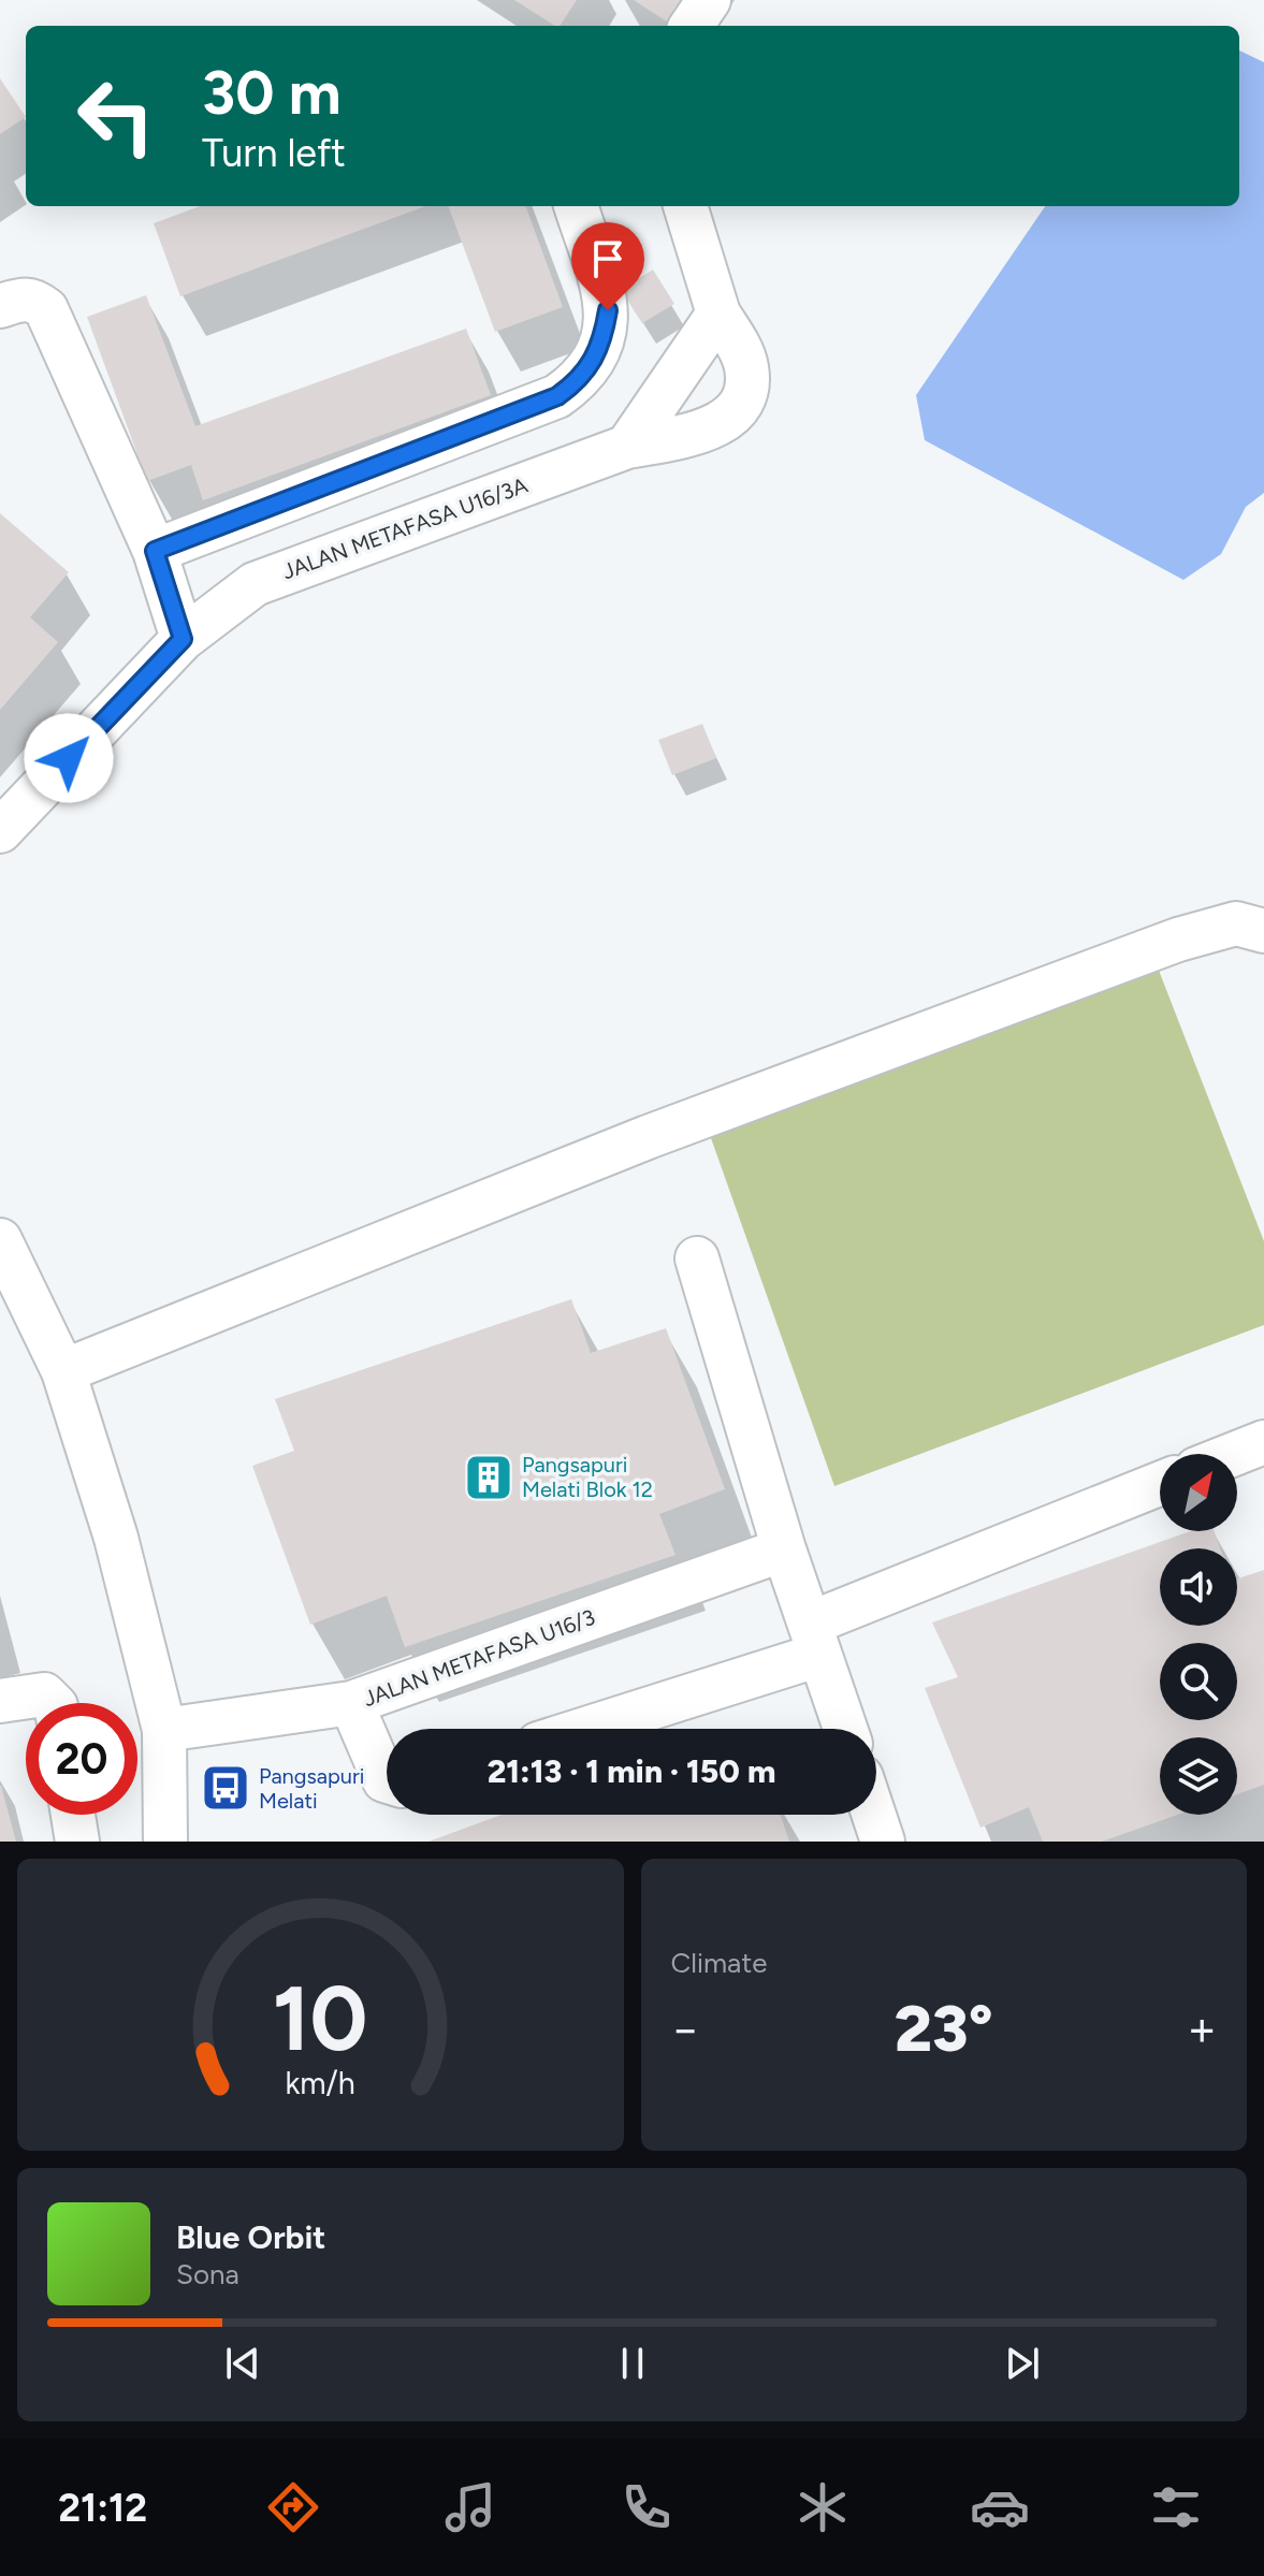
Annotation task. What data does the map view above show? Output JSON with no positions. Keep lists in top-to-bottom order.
{
  "streets": {
    "street": ["JALAN METAFASA U16/3A", "JALAN METAFASA U16/3"]
  },
  "places": {
    "building": ["Pangsapuri Melati Blok 12"],
    "bus stop": ["Pangsapuri Melati"]
  },
  "north": "top right",
  "page": {
    "turn": ["30 m", "Turn left"],
    "limit": "20",
    "trip": "21:13 · 1 min · 150 m",
    "tile": "Climate",
    "heat": ["−", "23°", "+"],
    "song": ["Blue Orbit", "Sona"],
    "tabs": "21:12",
    "gauge": ["10", "km/h"]
  }
}
